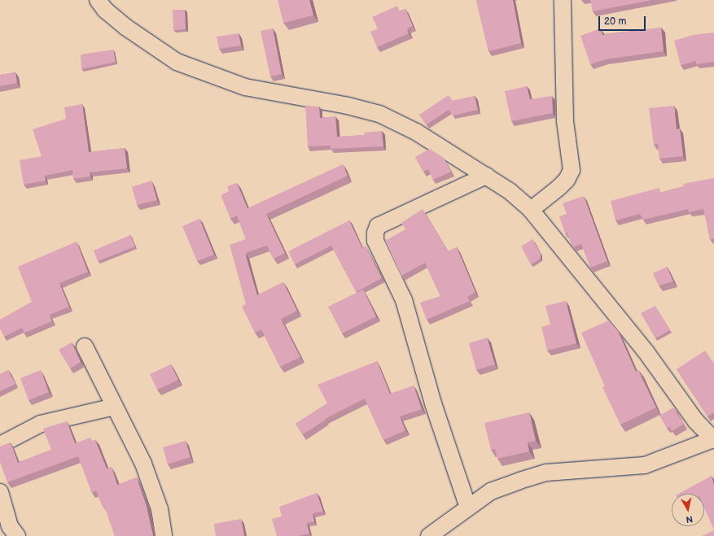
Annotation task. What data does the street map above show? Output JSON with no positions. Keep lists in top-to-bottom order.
{
  "scale_bar": "20 m",
  "north": "bottom"
}
